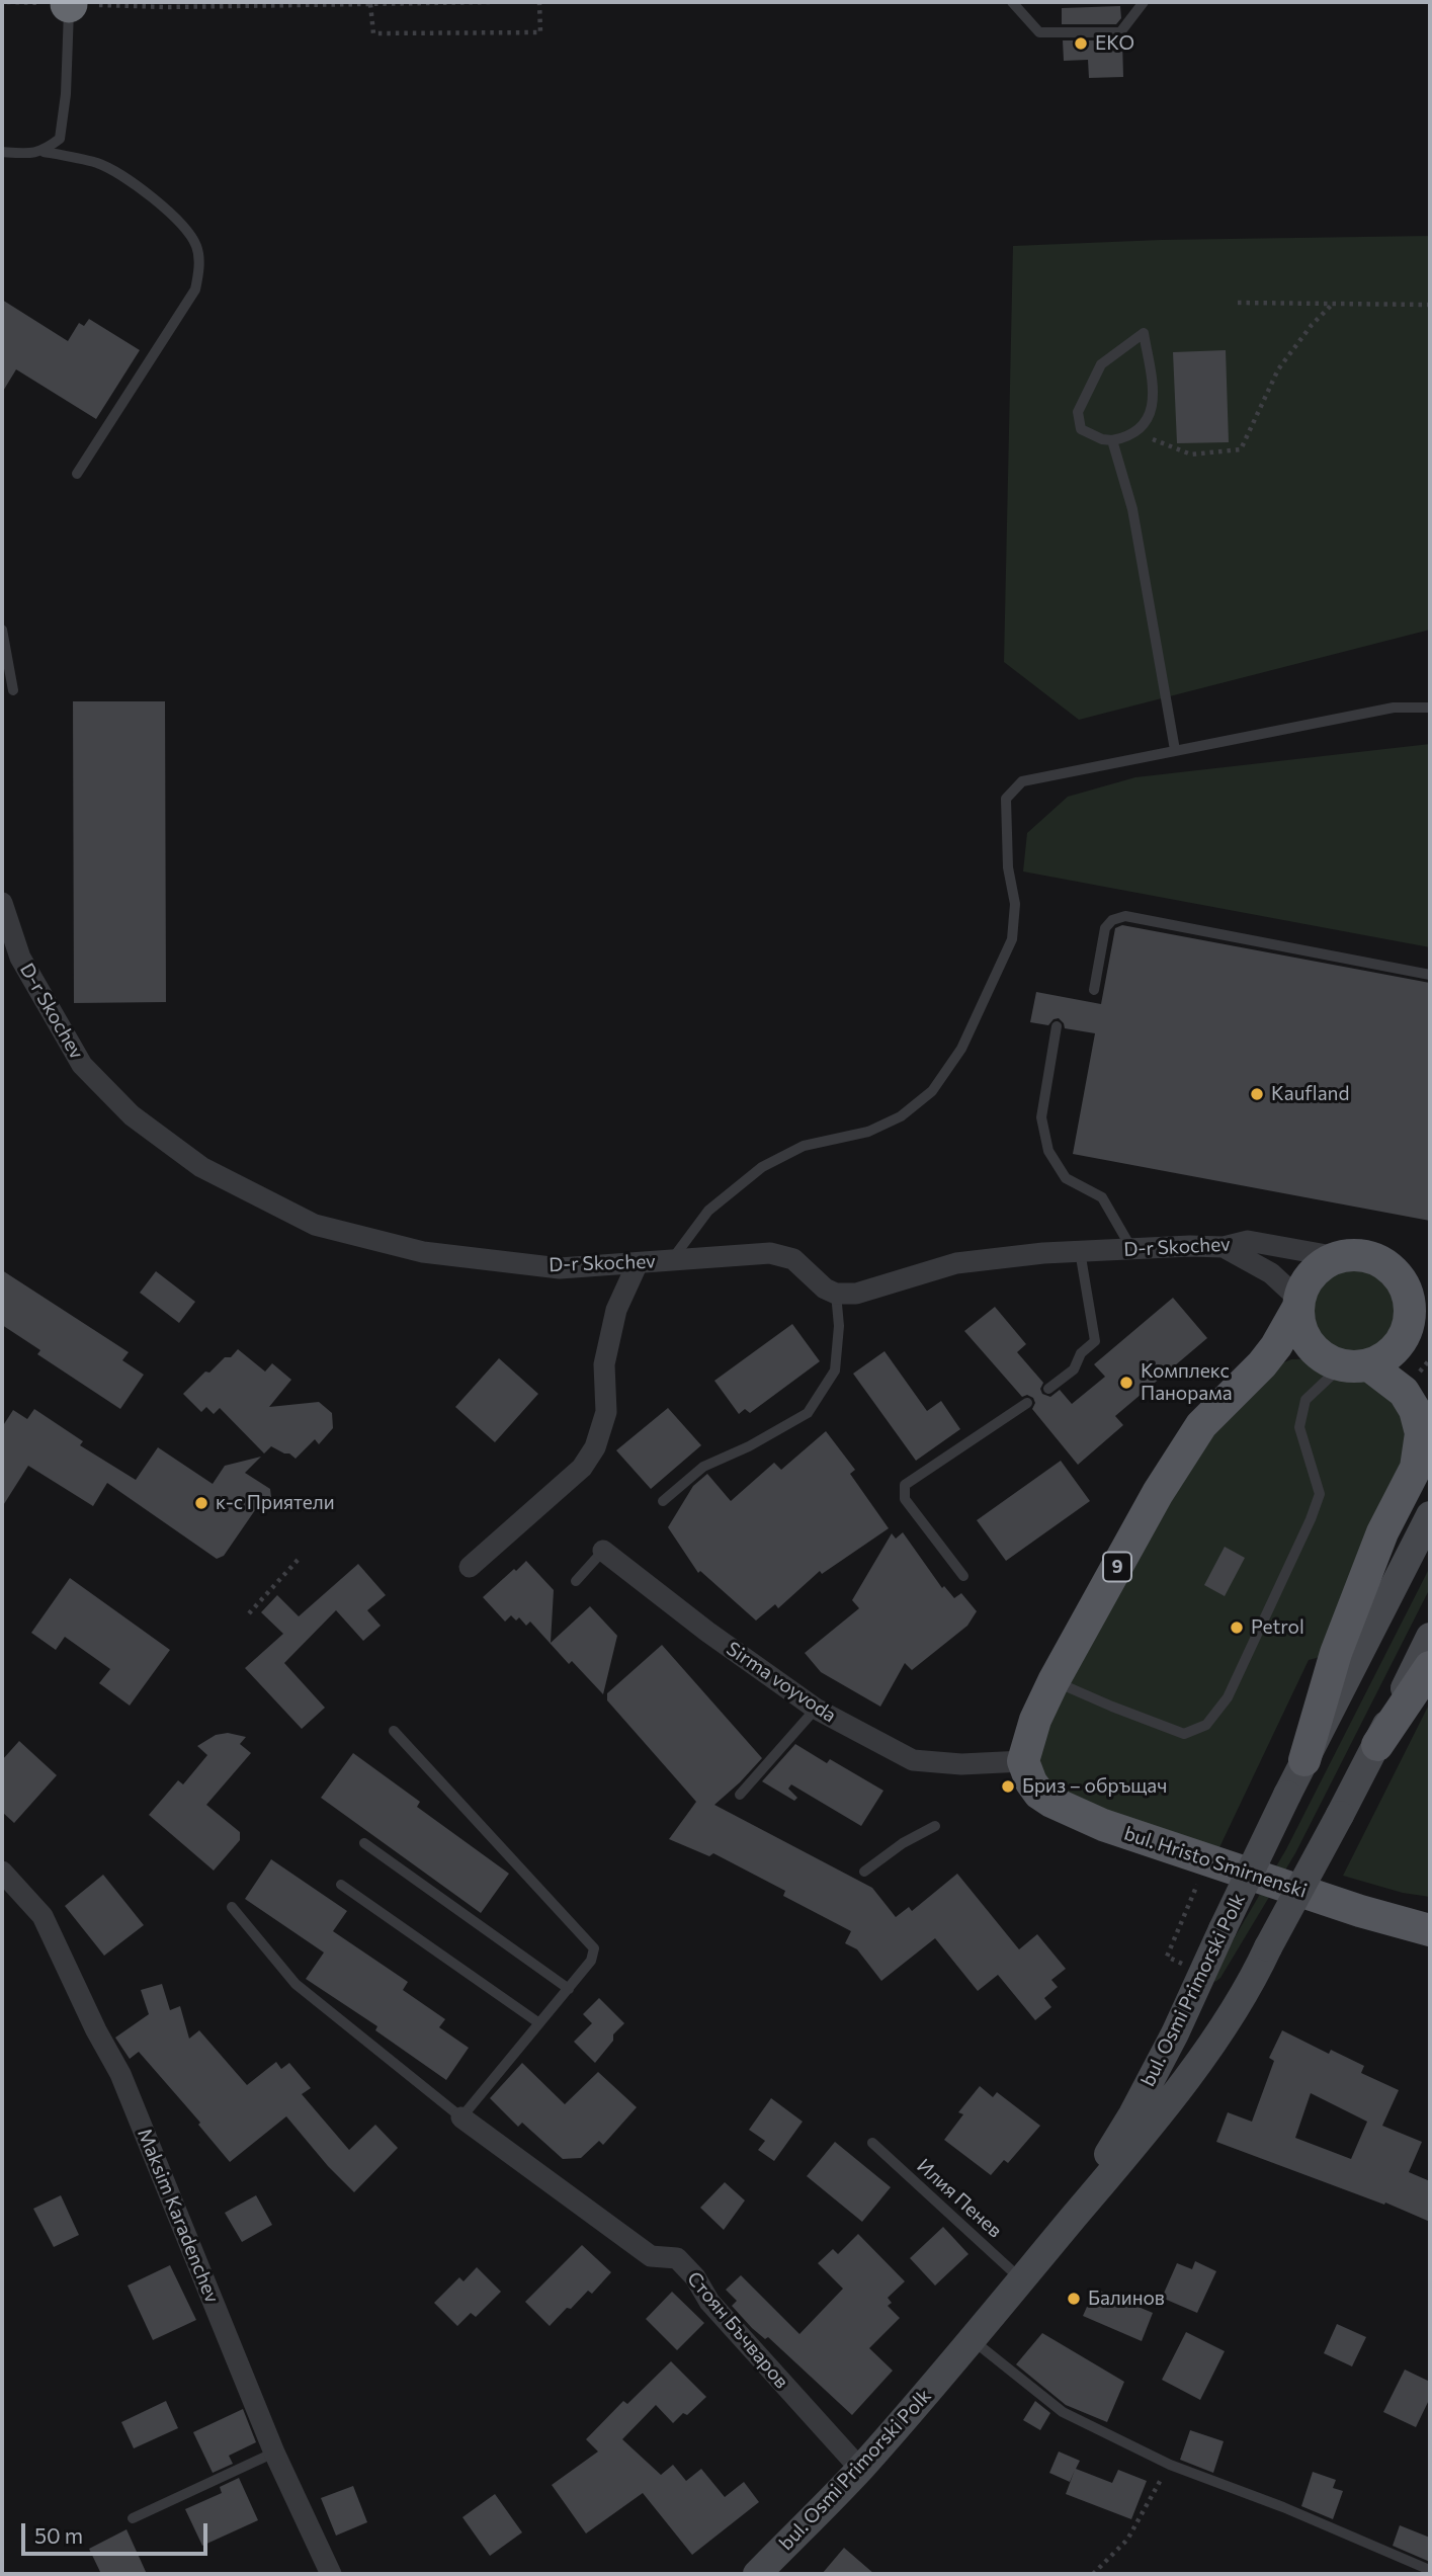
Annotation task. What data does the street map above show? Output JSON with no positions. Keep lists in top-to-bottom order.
{
  "streets": {
    "main road": ["9", "bul. Hristo Smirnenski", "bul. Osmi Primorski Polk"],
    "street": [
      "D-r Skochev",
      "Sirma voyvoda",
      "Maksim Karadenchev",
      "Стоян Бъчваров"
    ],
    "lane": ["Илия Пенев"]
  },
  "crossings": [
    ["D-r Skochev", "9"],
    ["9", "Sirma voyvoda"],
    ["9", "bul. Hristo Smirnenski"],
    ["Sirma voyvoda", "bul. Hristo Smirnenski"],
    ["bul. Osmi Primorski Polk", "Илия Пенев"],
    ["bul. Osmi Primorski Polk", "Стоян Бъчваров"]
  ],
  "places": [
    "EKO",
    "Kaufland",
    "Комплекс Панорама",
    "к-с Приятели",
    "Petrol",
    "Бриз – обръщач",
    "Балинов"
  ],
  "scale_bar": "50 m"
}
